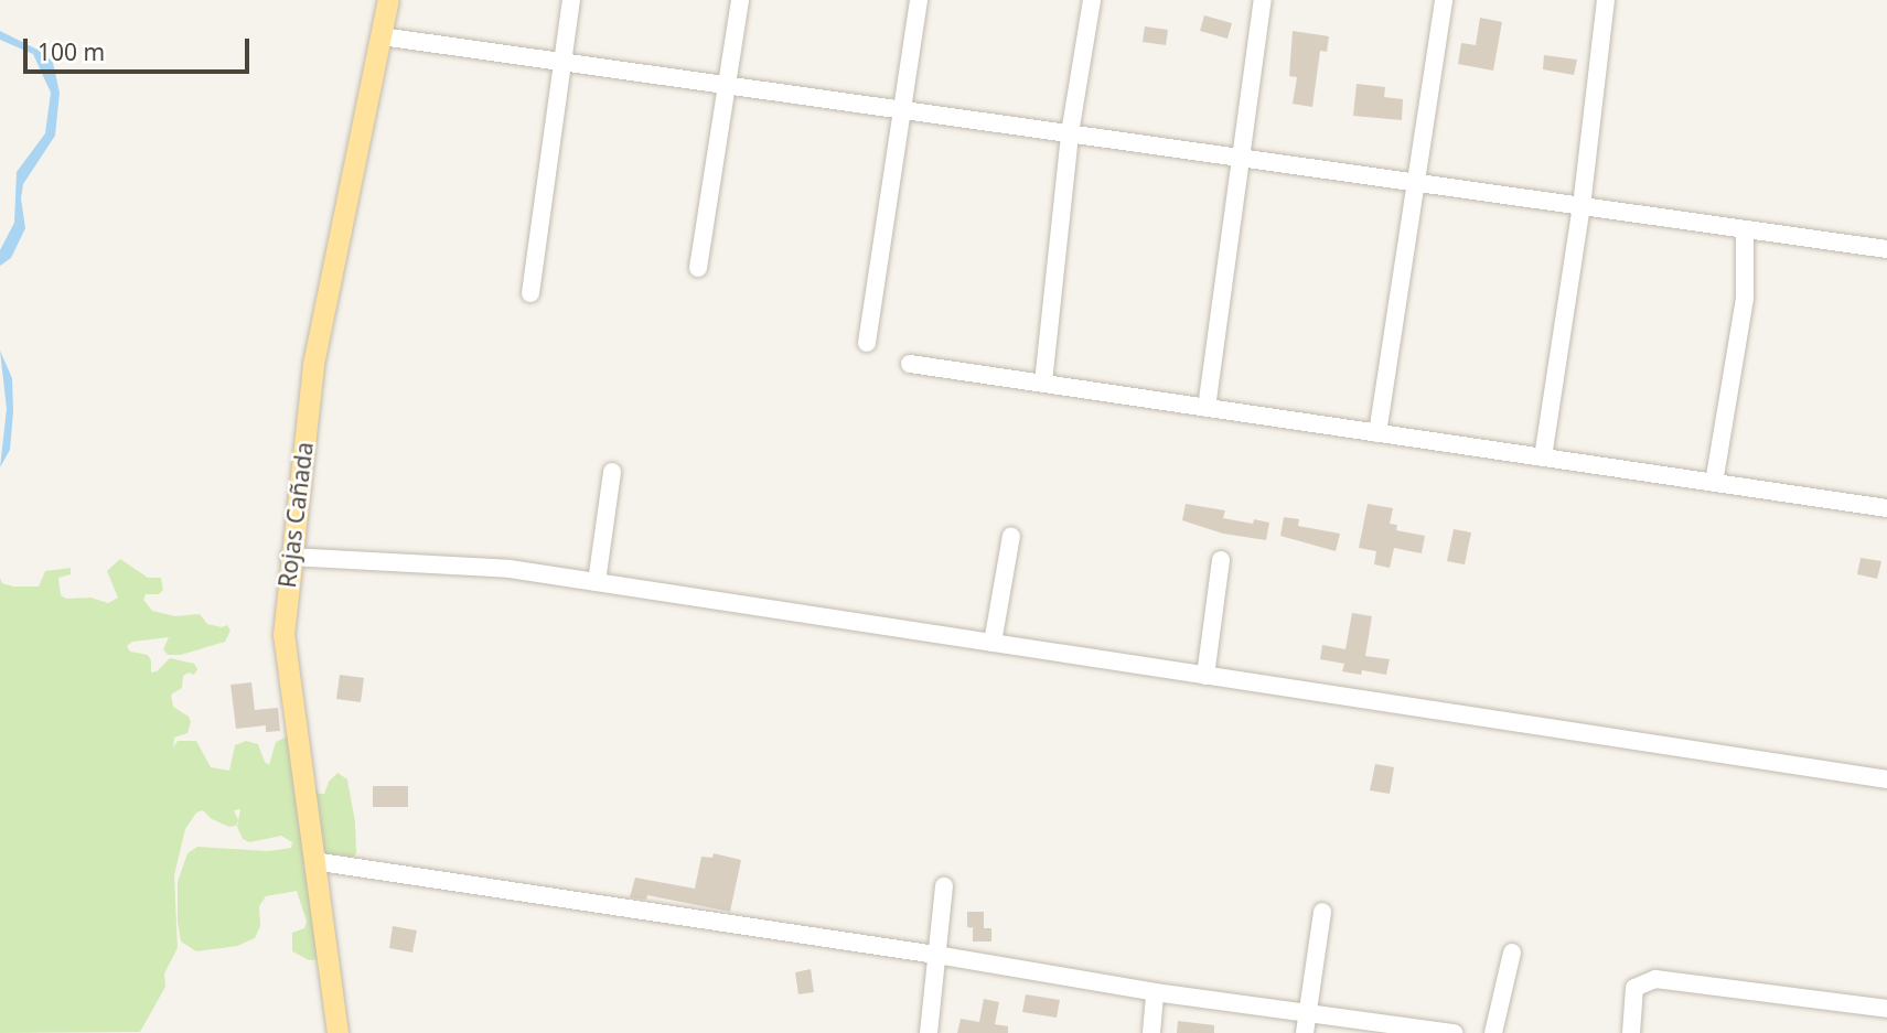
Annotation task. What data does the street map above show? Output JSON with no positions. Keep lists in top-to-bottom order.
{
  "streets": {
    "main road": ["Rojas Cañada"]
  },
  "scale_bar": "100 m"
}
